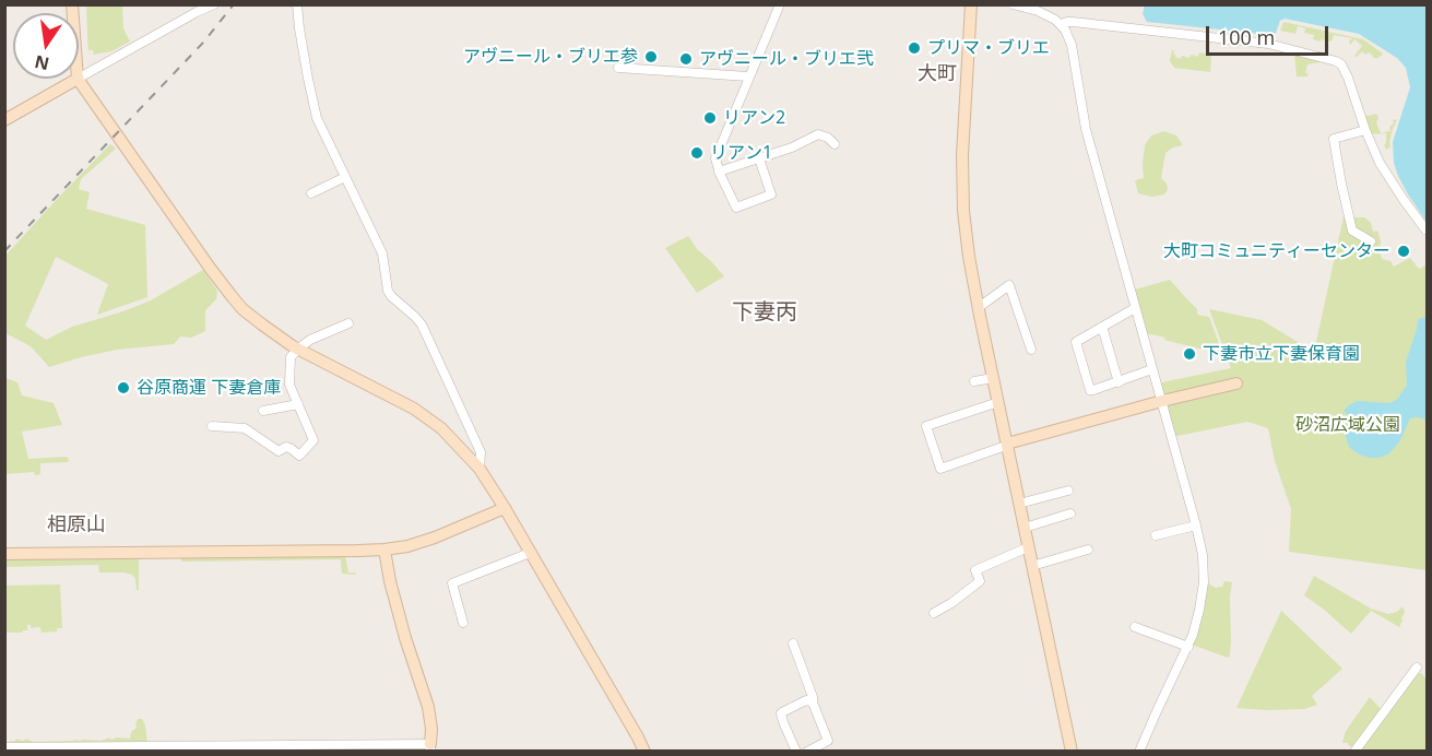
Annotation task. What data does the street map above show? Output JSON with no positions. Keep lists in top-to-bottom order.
{
  "districts": ["大町", "下妻丙", "相原山"],
  "parks": ["砂沼広域公園"],
  "places": [
    "プリマ・ブリエ",
    "アヴニール・ブリエ参",
    "アヴニール・ブリエ弐",
    "リアン2",
    "リアン1",
    "大町コミュニティーセンター",
    "下妻市立下妻保育園",
    "谷原商運 下妻倉庫"
  ],
  "scale_bar": "100 m",
  "north": "bottom"
}
